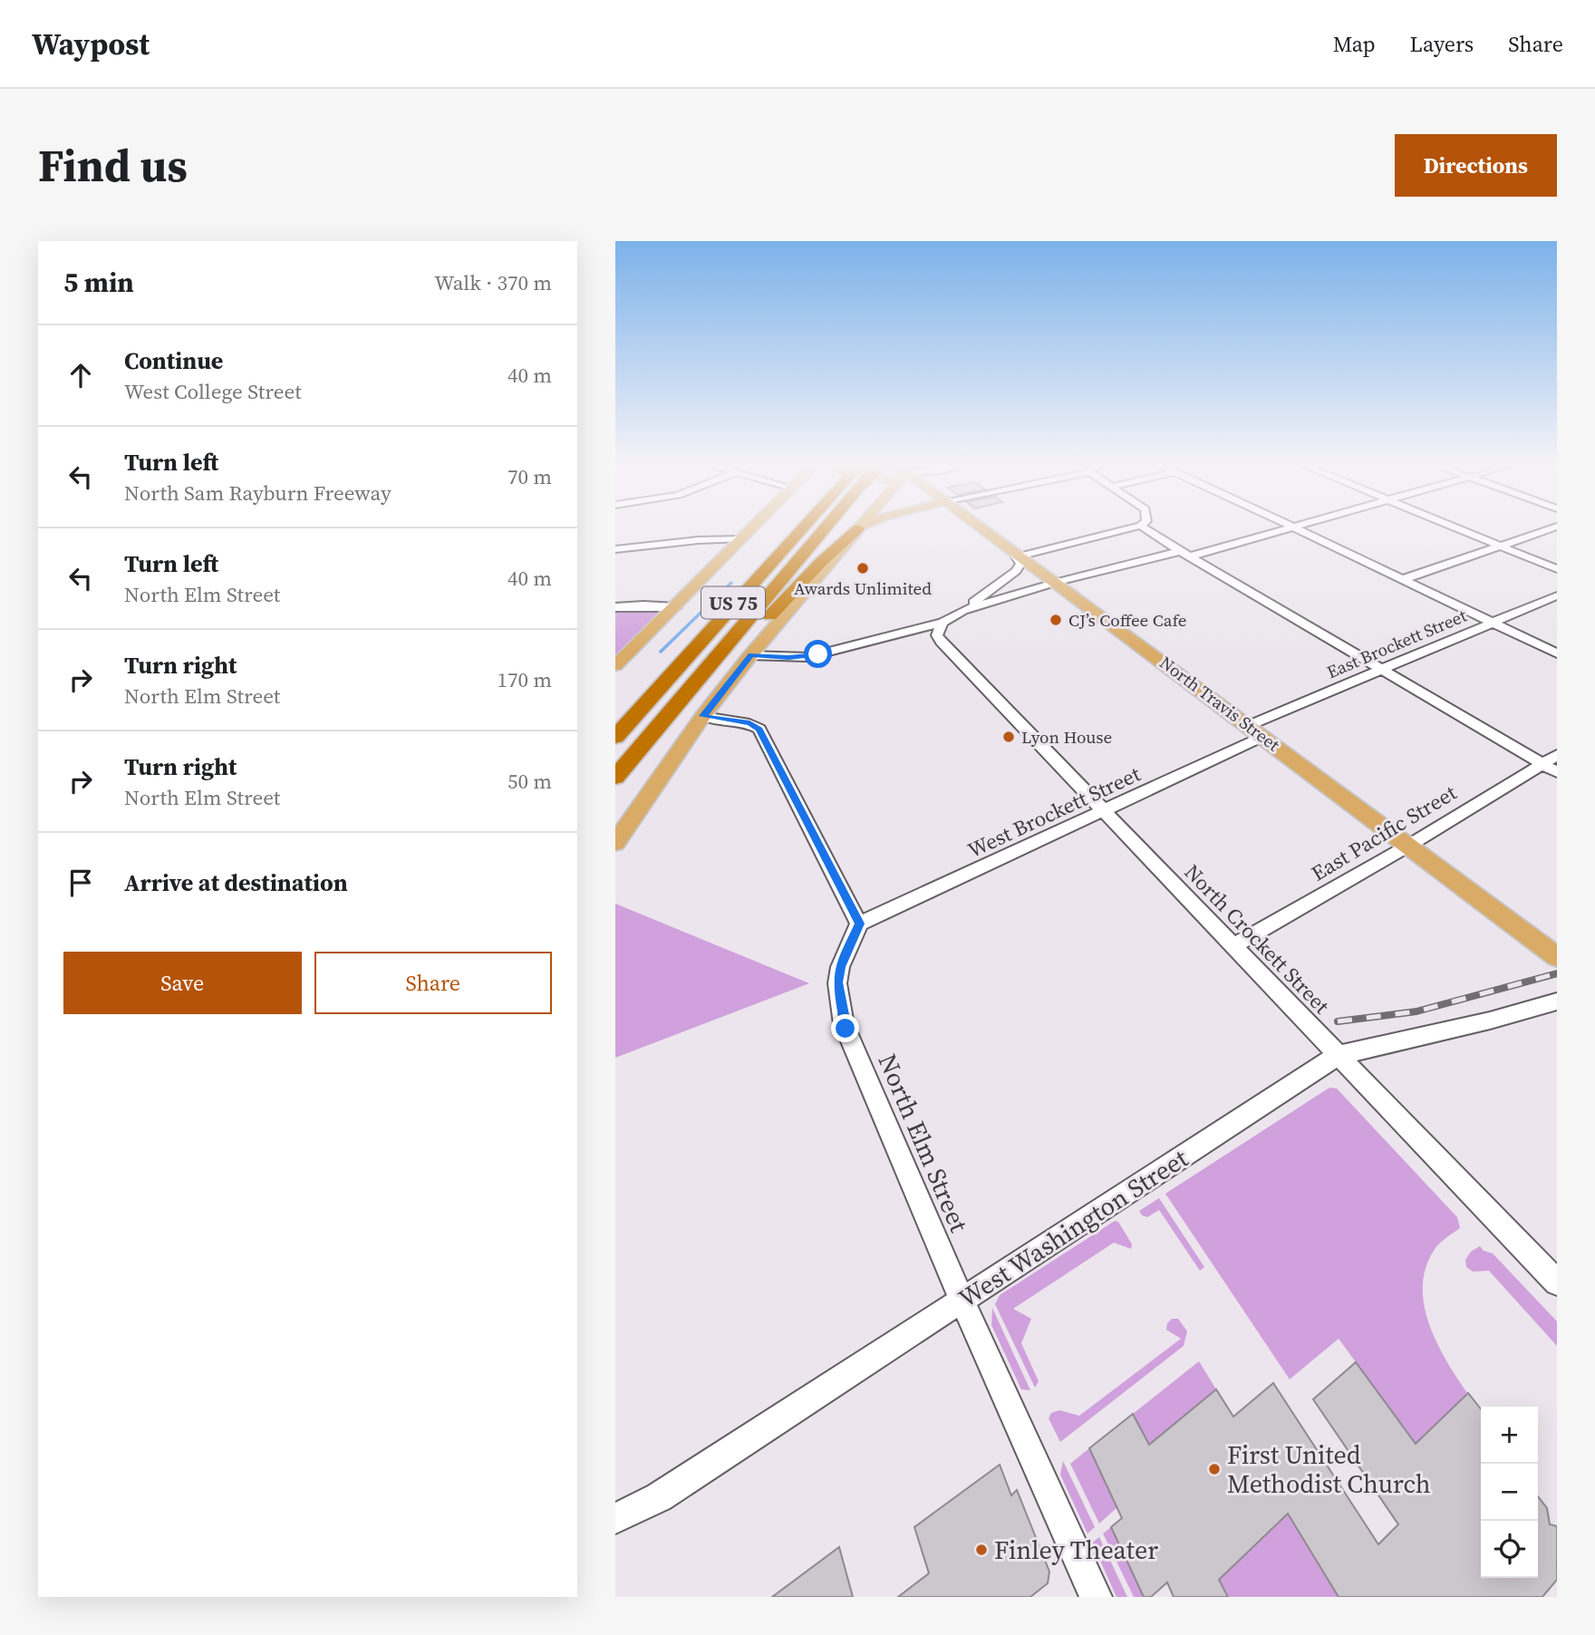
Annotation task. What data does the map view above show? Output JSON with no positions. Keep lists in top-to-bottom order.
{
  "streets": {
    "highway": ["US 75"],
    "main road": ["North Travis Street"],
    "street": [
      "East Brockett Street",
      "West Brockett Street",
      "East Pacific Street",
      "North Crockett Street",
      "North Elm Street",
      "West Washington Street"
    ]
  },
  "crossings": [
    ["East Brockett Street", "North Travis Street"],
    ["North Travis Street", "West Brockett Street"],
    ["North Travis Street", "East Pacific Street"],
    ["West Brockett Street", "North Crockett Street"],
    ["West Brockett Street", "North Elm Street"],
    ["East Pacific Street", "North Crockett Street"],
    ["North Crockett Street", "West Washington Street"],
    ["North Elm Street", "West Washington Street"]
  ],
  "places": [
    "Awards Unlimited",
    "CJ’s Coffee Cafe",
    "Lyon House",
    "First United Methodist Church",
    "Finley Theater"
  ],
  "page": {
    "header": "Waypost",
    "nav": ["Map", "Layers", "Share"],
    "buttons": [
      "Directions",
      ["Save", "Share"]
    ],
    "title": "Find us",
    "heading": ["5 min", "Walk · 370 m"],
    "list": [
      ["Continue", "West College Street", "40 m"],
      ["Turn left", "North Sam Rayburn Freeway", "70 m"],
      ["Turn left", "North Elm Street", "40 m"],
      ["Turn right", "North Elm Street", "170 m"],
      ["Turn right", "North Elm Street", "50 m"],
      "Arrive at destination"
    ],
    "map_buttons": ["+", "−"]
  }
}
